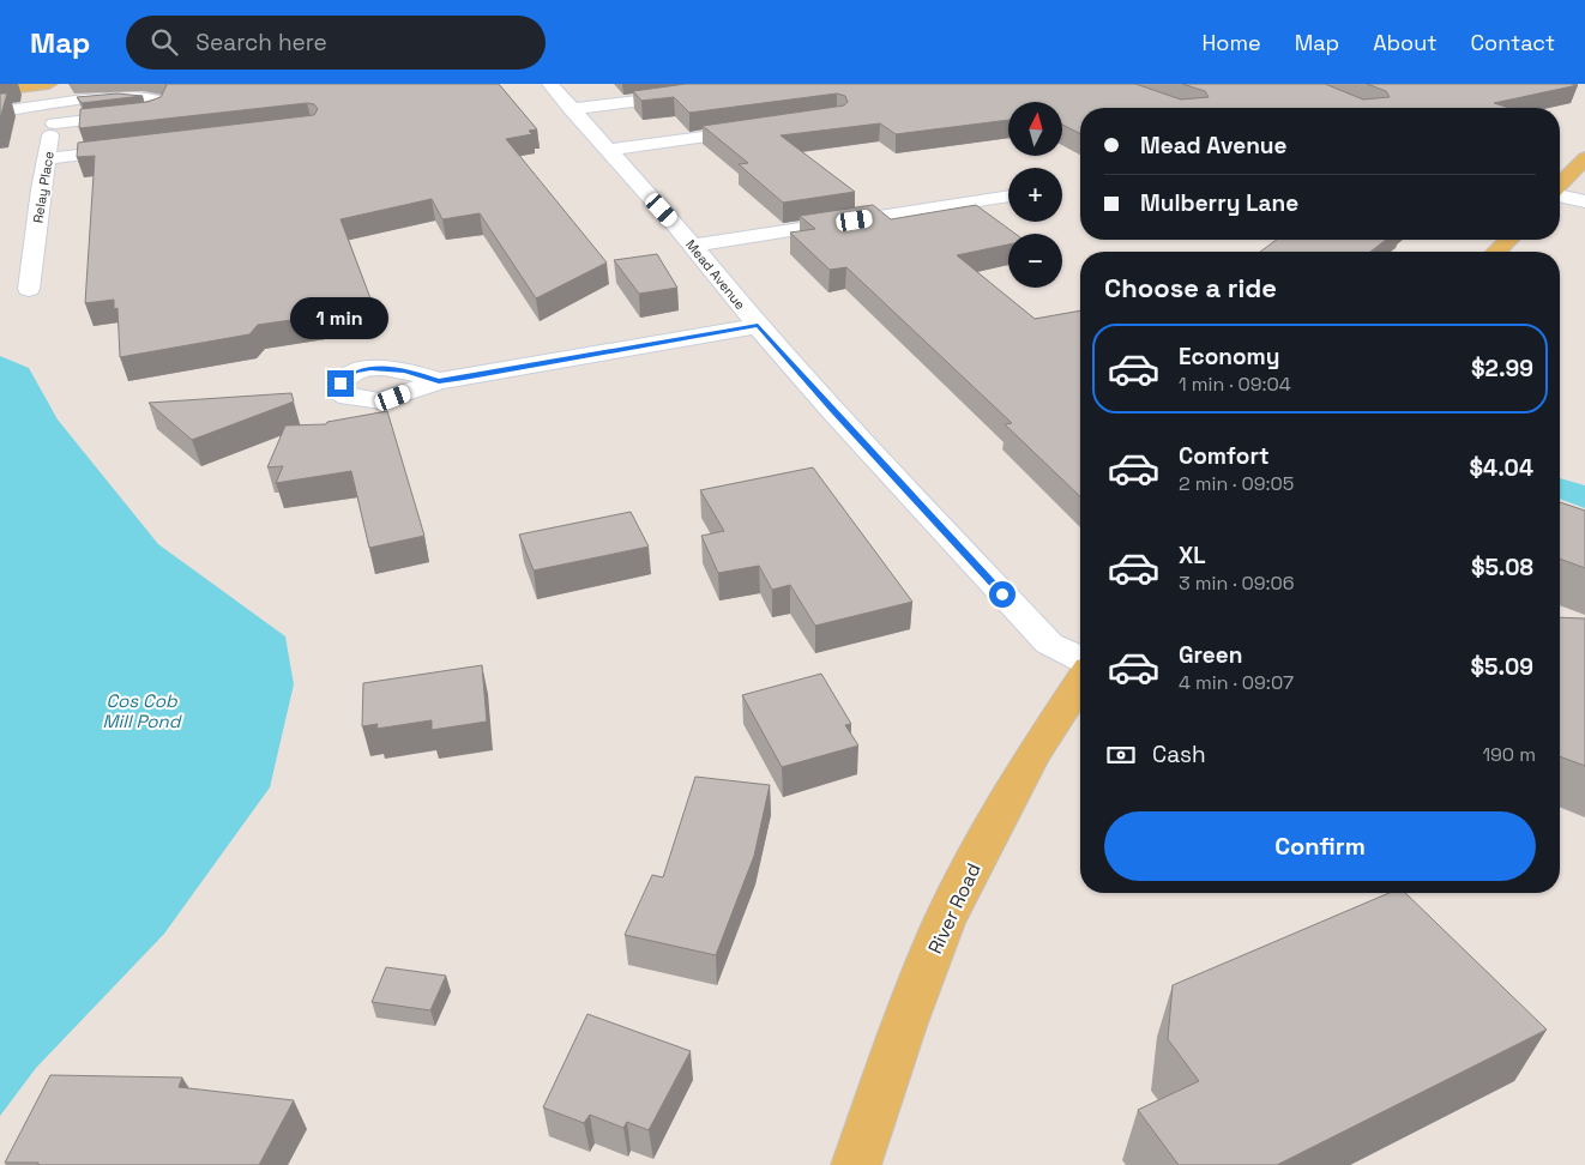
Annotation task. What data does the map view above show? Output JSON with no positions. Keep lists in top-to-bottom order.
{
  "streets": {
    "main road": ["River Road"],
    "street": ["Relay Place", "Mead Avenue"]
  },
  "water": ["Cos Cob Mill Pond"],
  "north": "top",
  "page": {
    "header": "Map",
    "search": "Search here",
    "nav": [
      "Home",
      "Map",
      "About",
      "Contact"
    ],
    "map_buttons": ["+", "−"],
    "banner": ["Mead Avenue", "Mulberry Lane"],
    "heading": "Choose a ride",
    "bubble": "1 min",
    "list": [
      {
        "name": "Economy",
        "note": "1 min · 09:04",
        "value": "$2.99"
      },
      {
        "name": "Comfort",
        "note": "2 min · 09:05",
        "value": "$4.04"
      },
      {
        "name": "XL",
        "note": "3 min · 09:06",
        "value": "$5.08"
      },
      {
        "name": "Green",
        "note": "4 min · 09:07",
        "value": "$5.09"
      }
    ],
    "pay": ["Cash", "190 m"],
    "buttons": "Confirm"
  }
}
